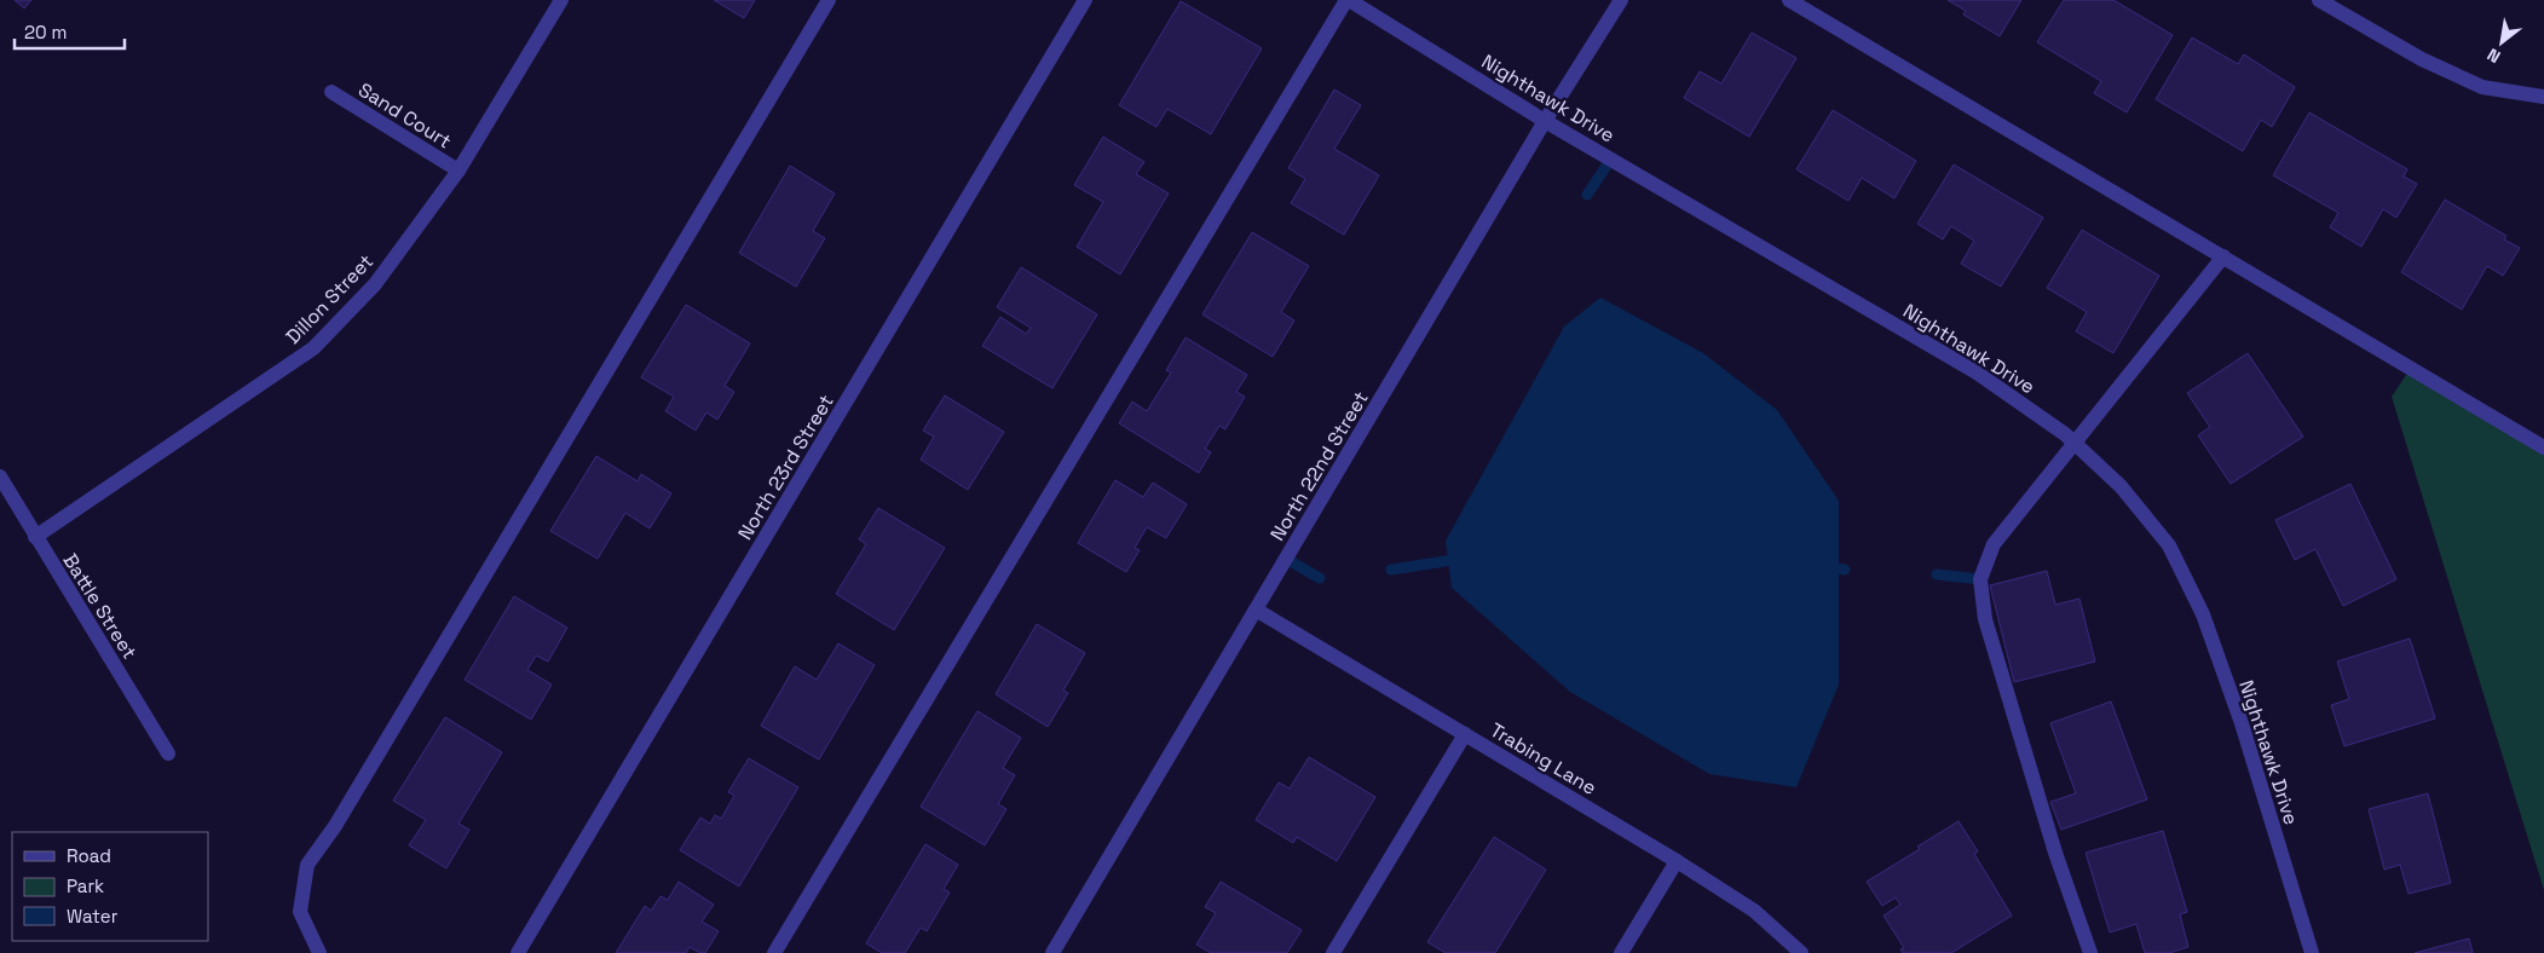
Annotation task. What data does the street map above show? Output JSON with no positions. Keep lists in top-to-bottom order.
{
  "streets": {
    "street": [
      "Nighthawk Drive",
      "Sand Court",
      "Dillon Street",
      "North 22nd Street",
      "North 23rd Street",
      "Battle Street",
      "Trabing Lane"
    ]
  },
  "crossings": [
    ["Nighthawk Drive", "North 22nd Street"],
    ["Sand Court", "Dillon Street"],
    ["Dillon Street", "Battle Street"],
    ["North 22nd Street", "Trabing Lane"]
  ],
  "legend": ["Road", "Park", "Water"],
  "scale_bar": "20 m",
  "north": "bottom left"
}
